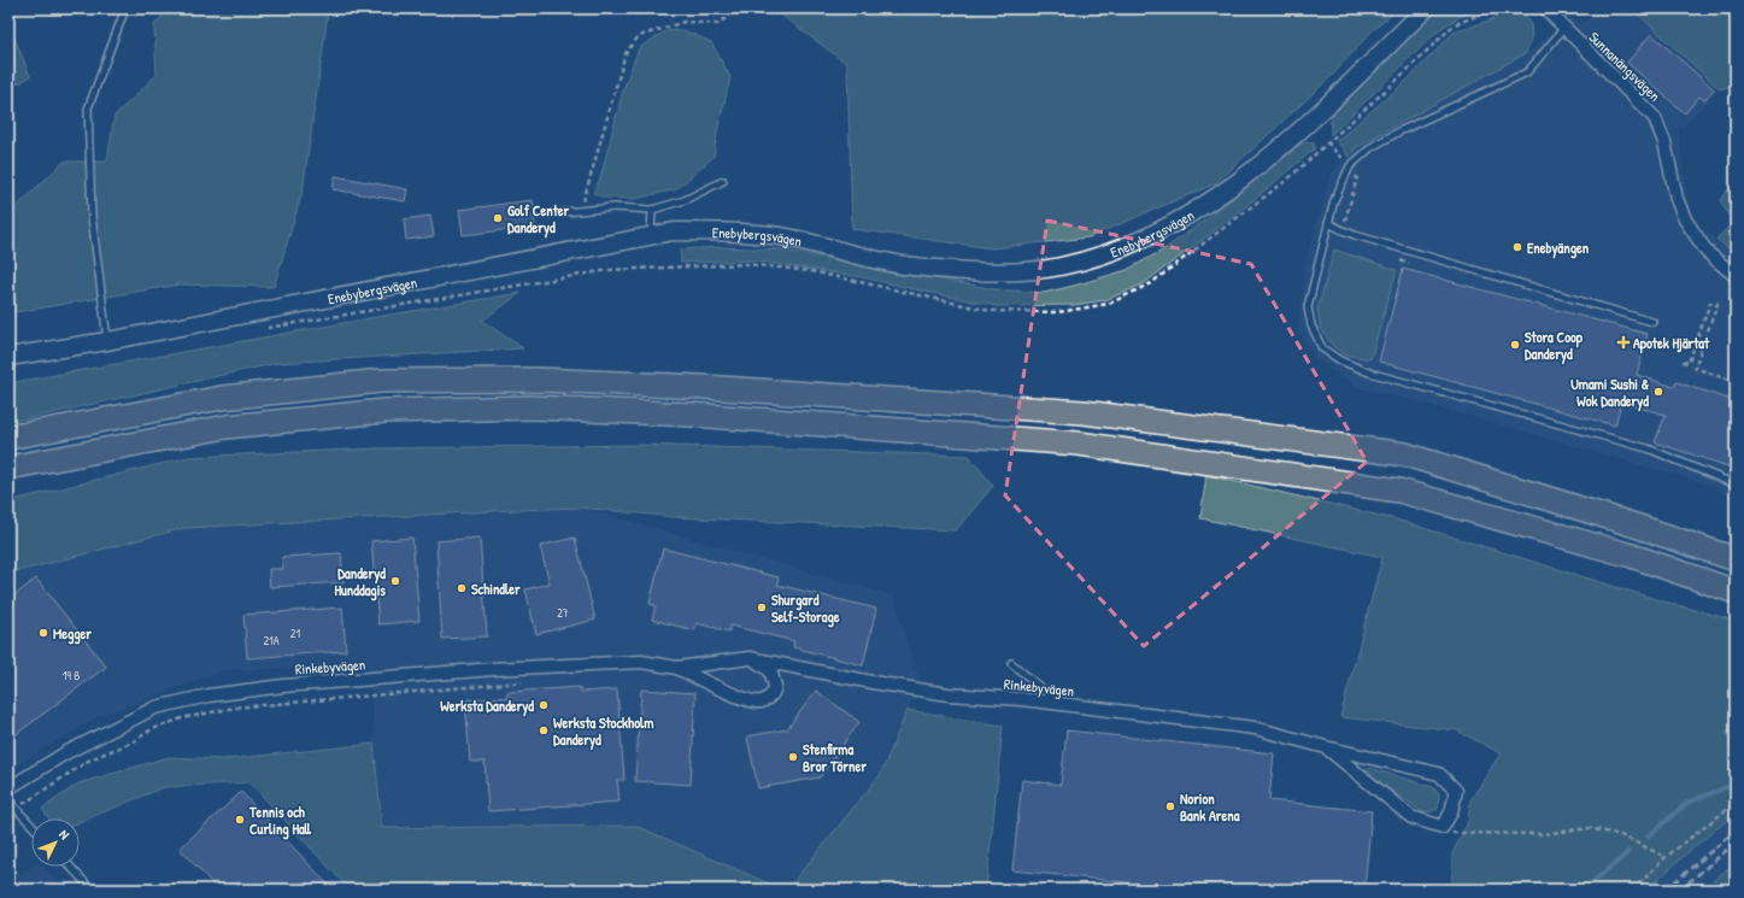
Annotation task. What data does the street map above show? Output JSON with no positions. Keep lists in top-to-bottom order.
{
  "streets": {
    "main road": ["Enebybergsvägen"],
    "street": ["Sunnanängsvägen", "Rinkebyvägen"]
  },
  "places": {
    "other": [
      "Golf Center Danderyd",
      "Enebyängen",
      "Stora Coop Danderyd",
      "Umami Sushi & Wok Danderyd",
      "Danderyd Hunddagis",
      "Schindler",
      "Shurgard Self-Storage",
      "Megger",
      "Werksta Danderyd",
      "Werksta Stockholm Danderyd",
      "Stenfirma Bror Törner",
      "Norion Bank Arena",
      "Tennis och Curling Hall"
    ],
    "health": ["Apotek Hjärtat"]
  },
  "house_numbers": [
    "27",
    "21",
    "21A",
    "19 B"
  ],
  "north": "top right"
}
